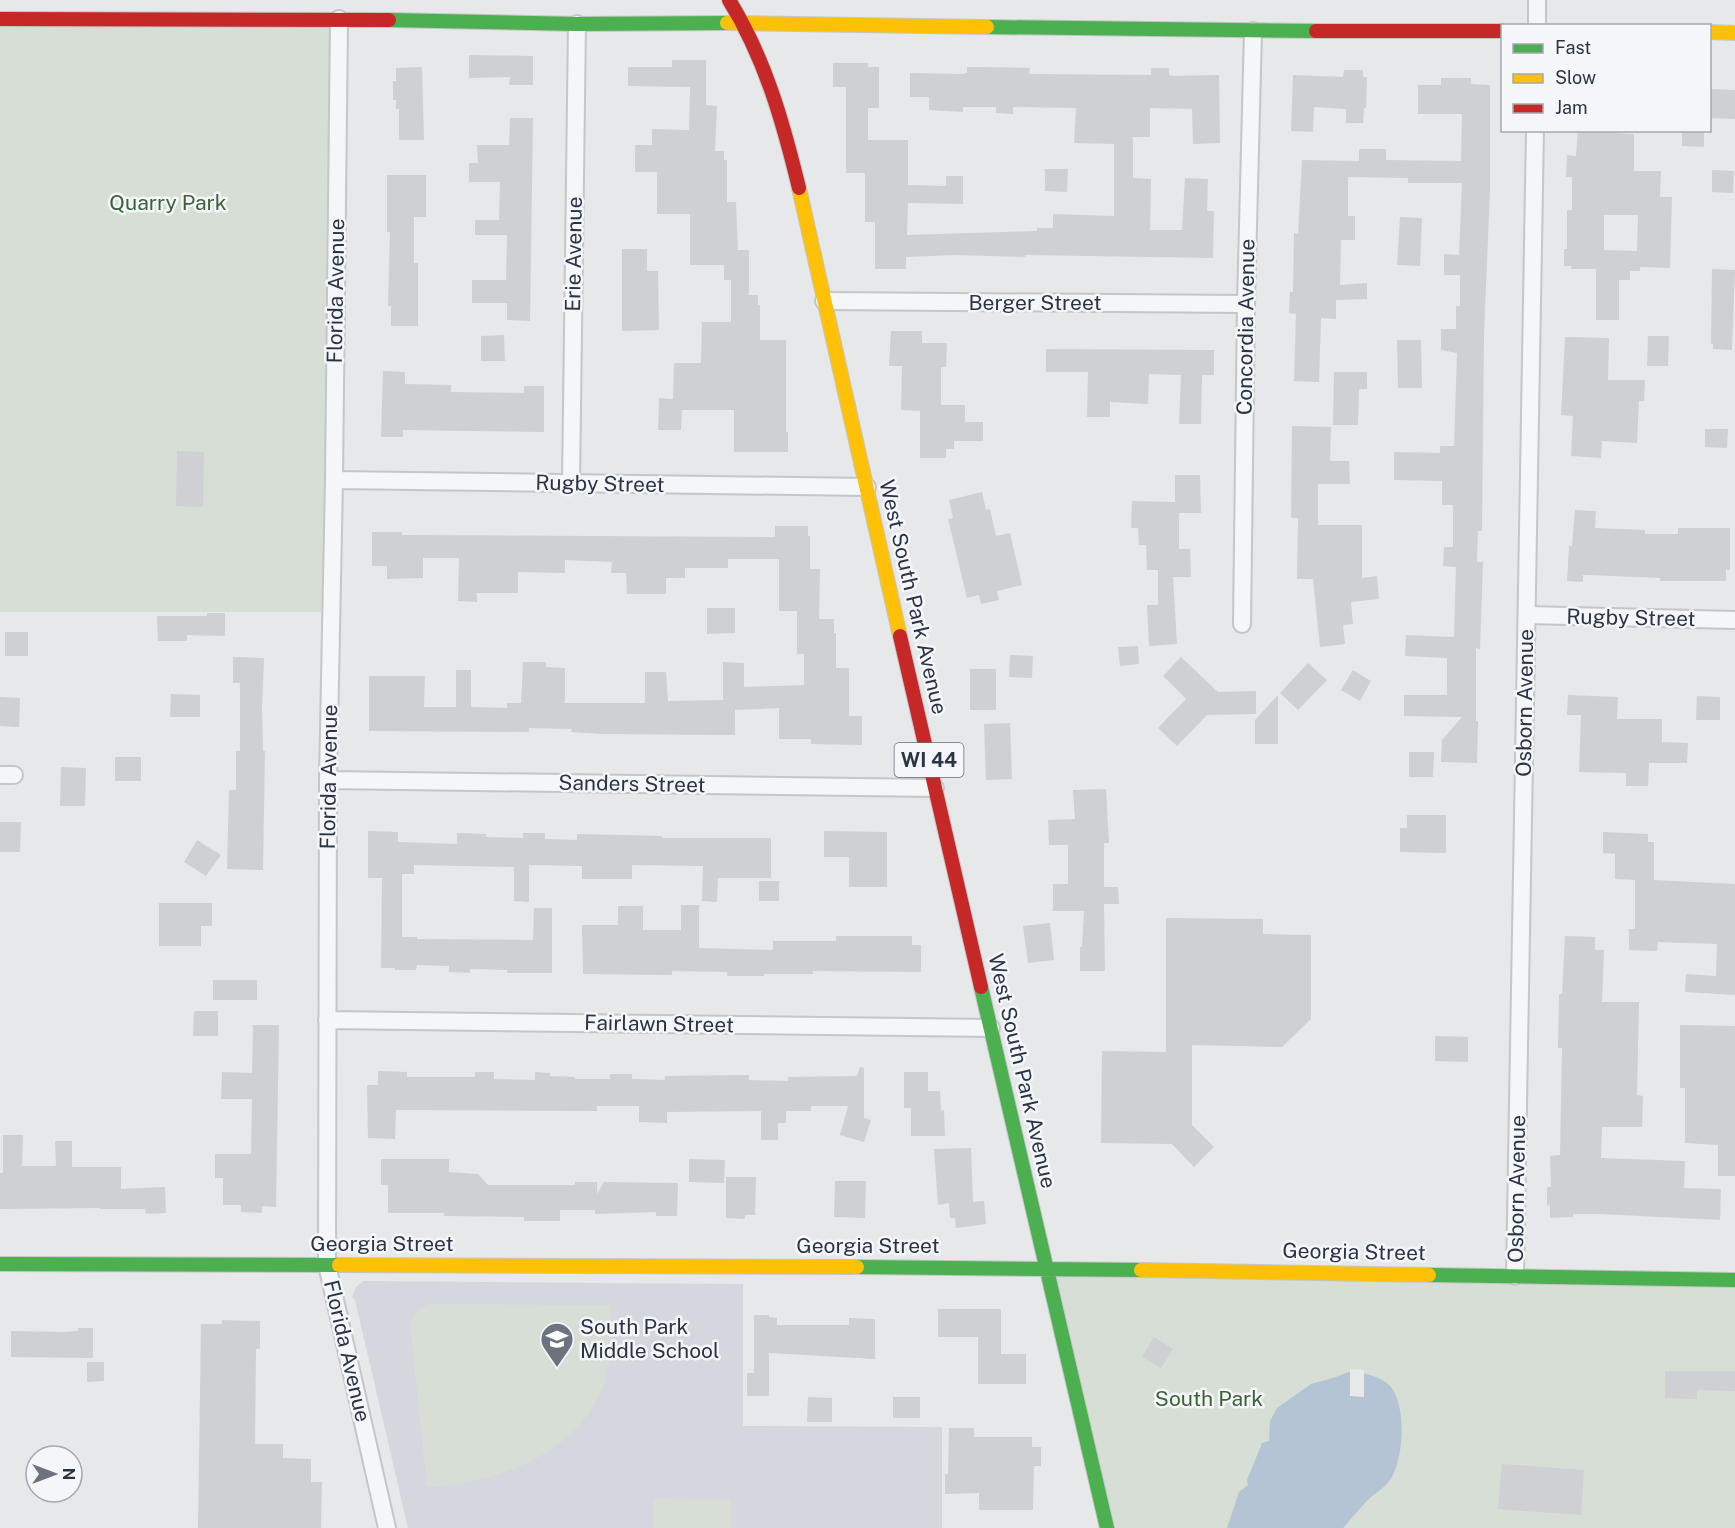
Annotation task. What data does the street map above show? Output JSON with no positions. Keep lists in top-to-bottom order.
{
  "streets": {
    "street": [
      "Erie Avenue",
      "Florida Avenue",
      "Berger Street",
      "Concordia Avenue",
      "Rugby Street",
      "West South Park Avenue",
      "Osborn Avenue",
      "WI 44",
      "Sanders Street",
      "Fairlawn Street",
      "Georgia Street"
    ]
  },
  "crossings": [
    ["Erie Avenue", "Rugby Street"],
    ["Florida Avenue", "Rugby Street"],
    ["Florida Avenue", "Sanders Street"],
    ["Florida Avenue", "Fairlawn Street"],
    ["Florida Avenue", "Georgia Street"],
    ["Berger Street", "Concordia Avenue"],
    ["Berger Street", "West South Park Avenue"],
    ["Rugby Street", "West South Park Avenue"],
    ["Rugby Street", "Osborn Avenue"],
    ["West South Park Avenue", "Sanders Street"],
    ["West South Park Avenue", "Fairlawn Street"],
    ["West South Park Avenue", "Georgia Street"],
    ["Osborn Avenue", "Georgia Street"]
  ],
  "parks": ["Quarry Park", "South Park"],
  "places": {
    "school or university": ["South Park Middle School"]
  },
  "legend": ["Fast", "Slow", "Jam"],
  "north": "right"
}
